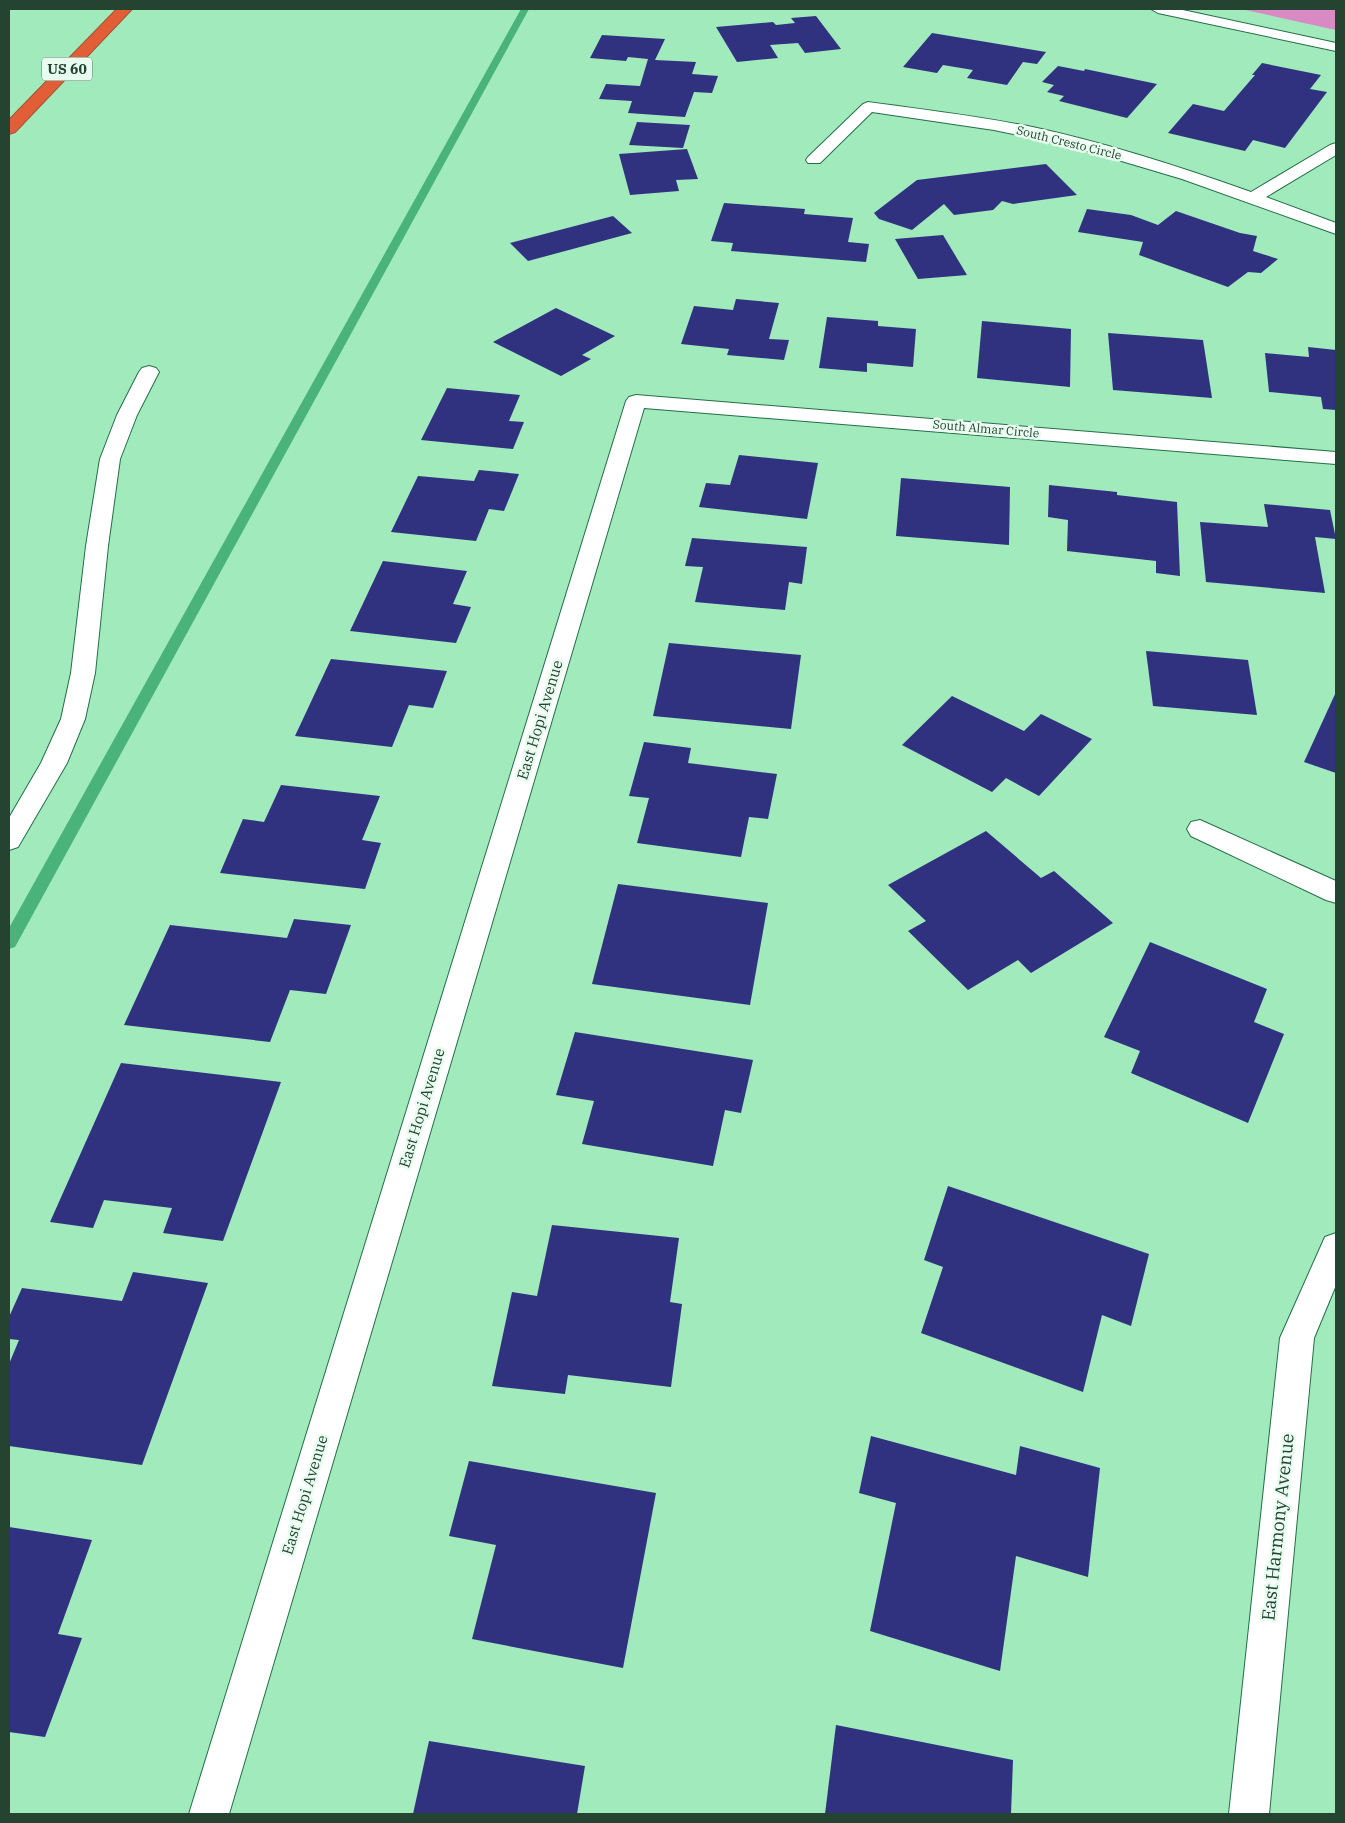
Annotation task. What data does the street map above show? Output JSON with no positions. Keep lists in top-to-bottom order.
{
  "streets": {
    "highway": ["US 60"],
    "street": [
      "South Cresto Circle",
      "South Almar Circle",
      "East Hopi Avenue",
      "East Harmony Avenue"
    ]
  },
  "crossings": [
    ["South Almar Circle", "East Hopi Avenue"]
  ]
}
